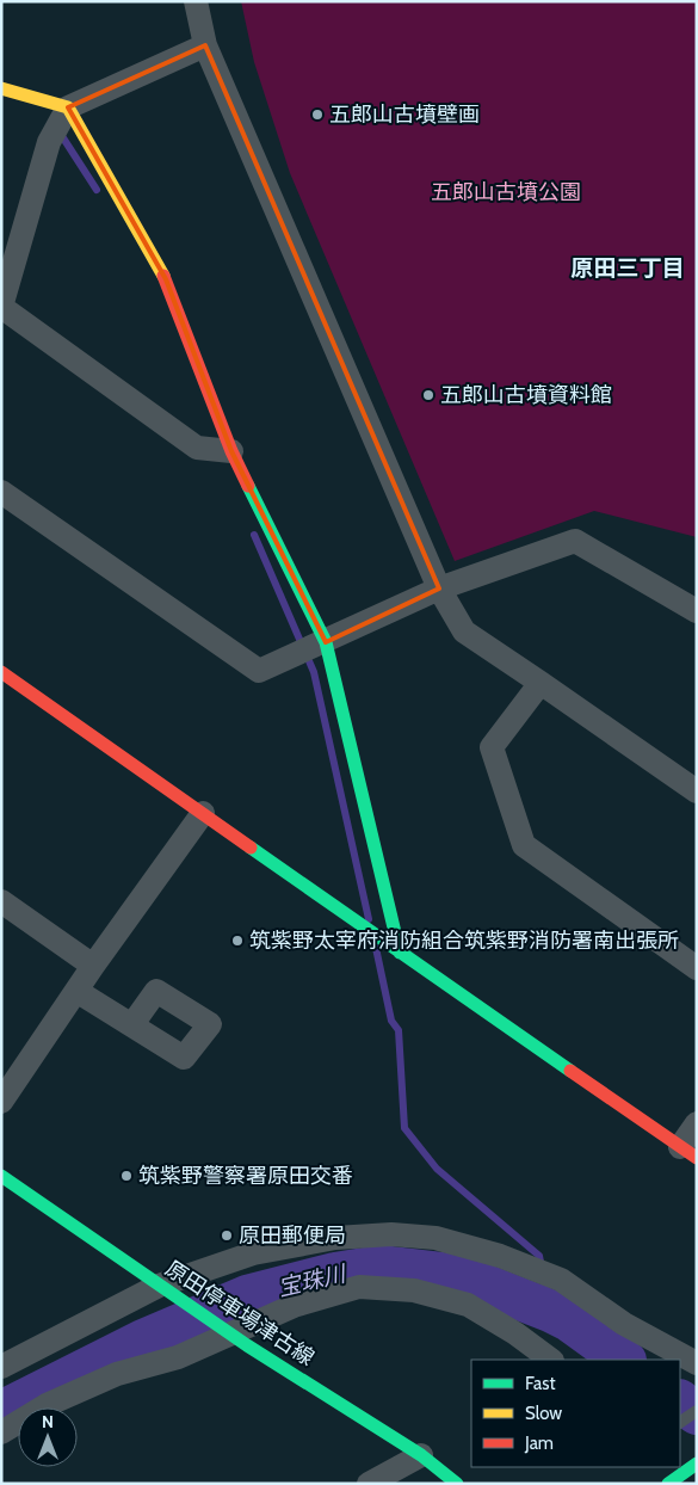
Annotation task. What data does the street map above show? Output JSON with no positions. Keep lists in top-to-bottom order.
{
  "streets": {
    "street": ["原田停車場津古線"]
  },
  "districts": ["原田三丁目"],
  "water": ["宝珠川"],
  "parks": ["五郎山古墳公園"],
  "places": [
    "五郎山古墳壁画",
    "五郎山古墳資料館",
    "筑紫野太宰府消防組合筑紫野消防署南出張所",
    "筑紫野警察署原田交番",
    "原田郵便局"
  ],
  "legend": ["Fast", "Slow", "Jam"],
  "north": "top"
}
